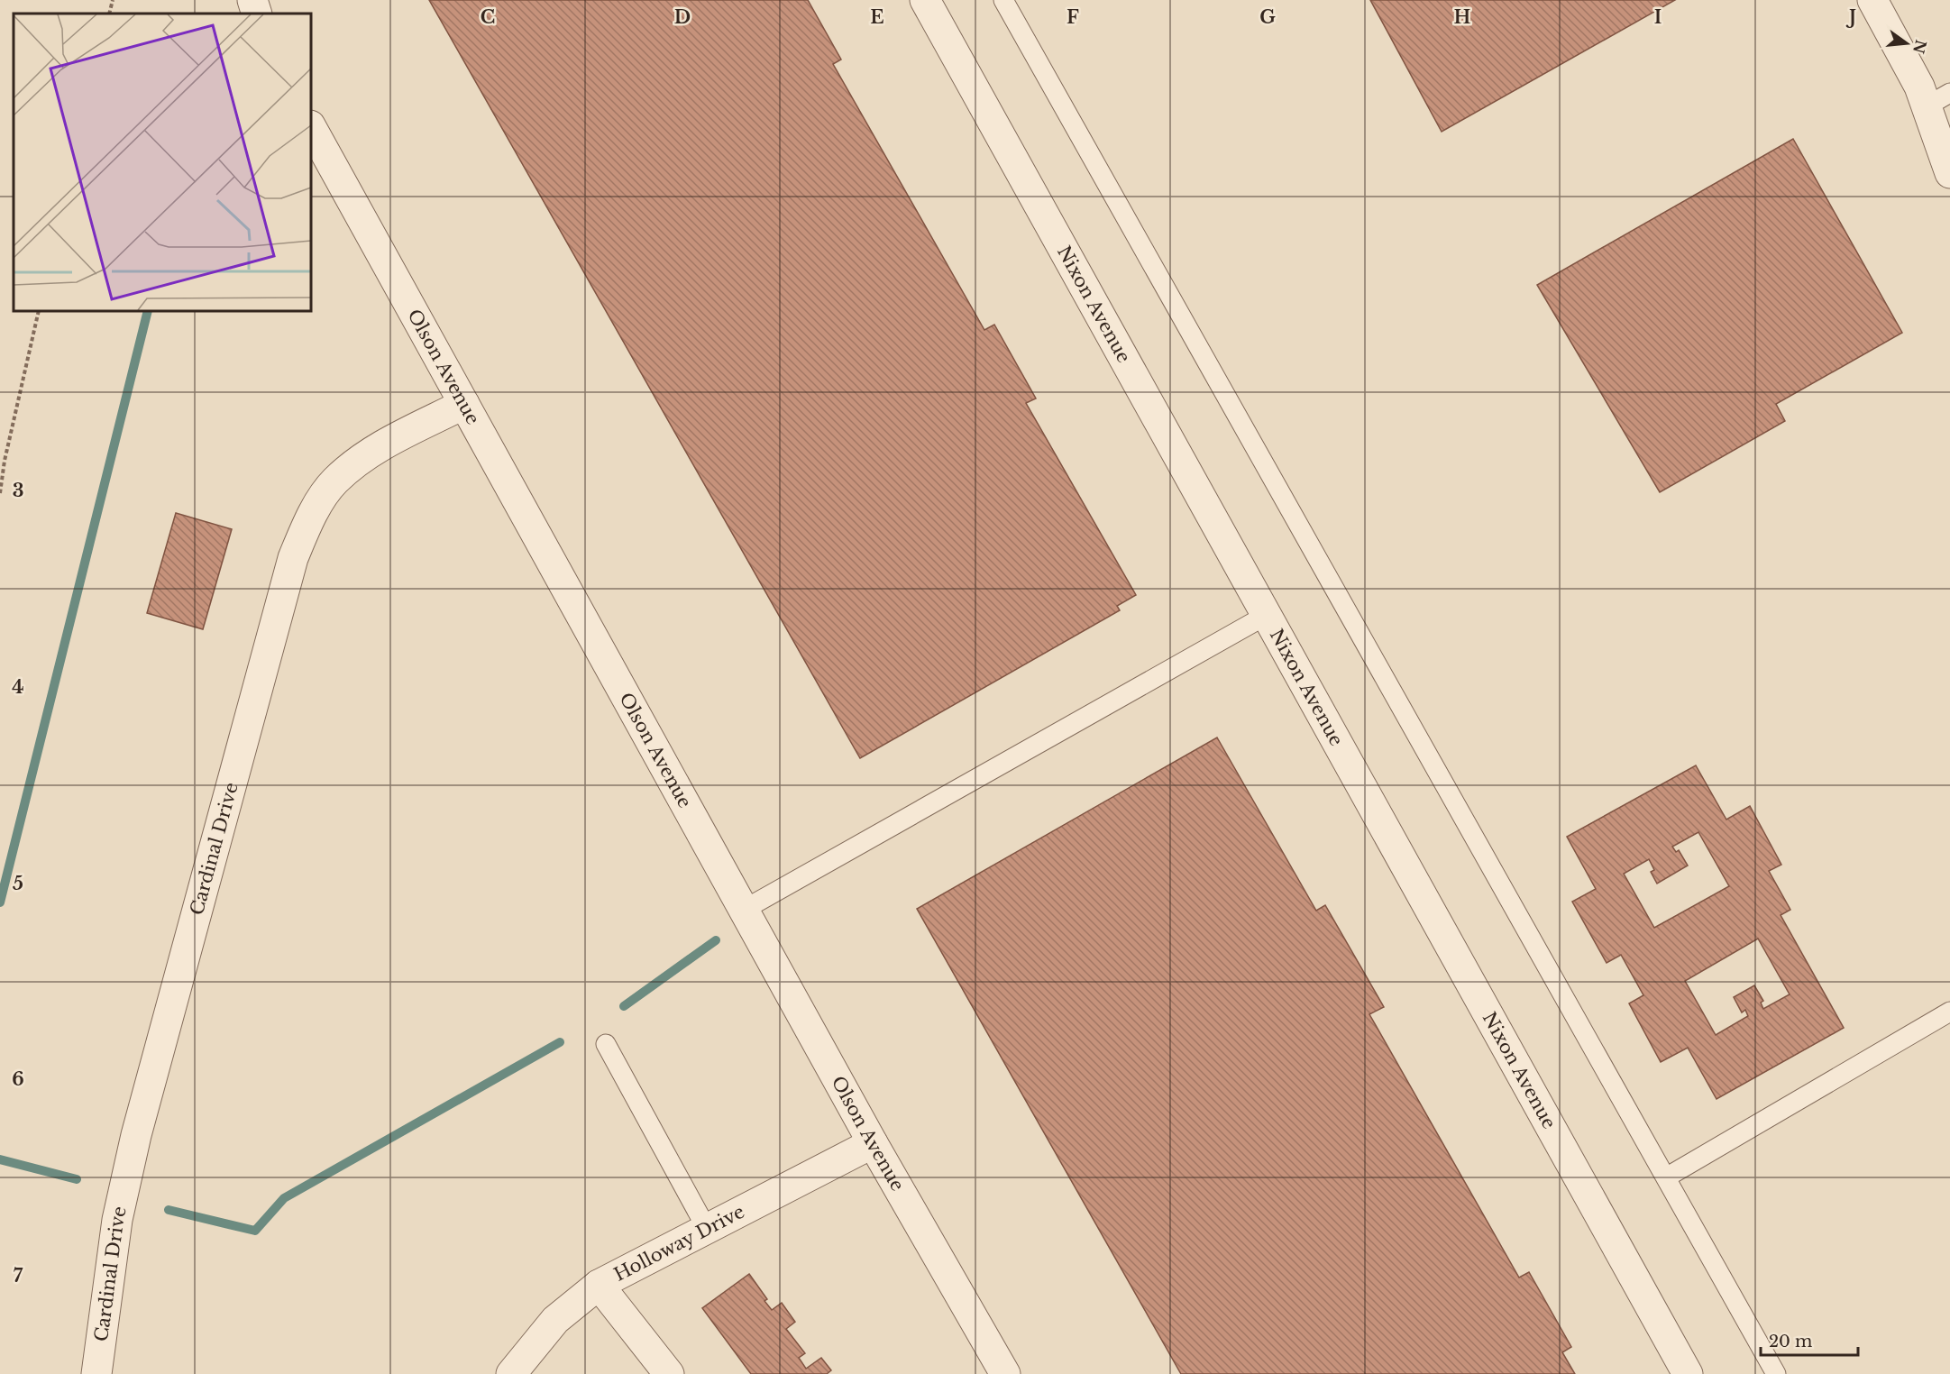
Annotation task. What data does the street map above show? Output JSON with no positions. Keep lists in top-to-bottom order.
{
  "streets": {
    "street": [
      "Nixon Avenue",
      "Olson Avenue",
      "Cardinal Drive",
      "Holloway Drive"
    ]
  },
  "crossings": [
    ["Olson Avenue", "Cardinal Drive"],
    ["Olson Avenue", "Holloway Drive"]
  ],
  "scale_bar": "20 m",
  "north": "right",
  "grid": {
    "columns": [
      "C",
      "D",
      "E",
      "F",
      "G",
      "H",
      "I",
      "J"
    ],
    "rows": [
      "3",
      "4",
      "5",
      "6",
      "7"
    ]
  }
}
